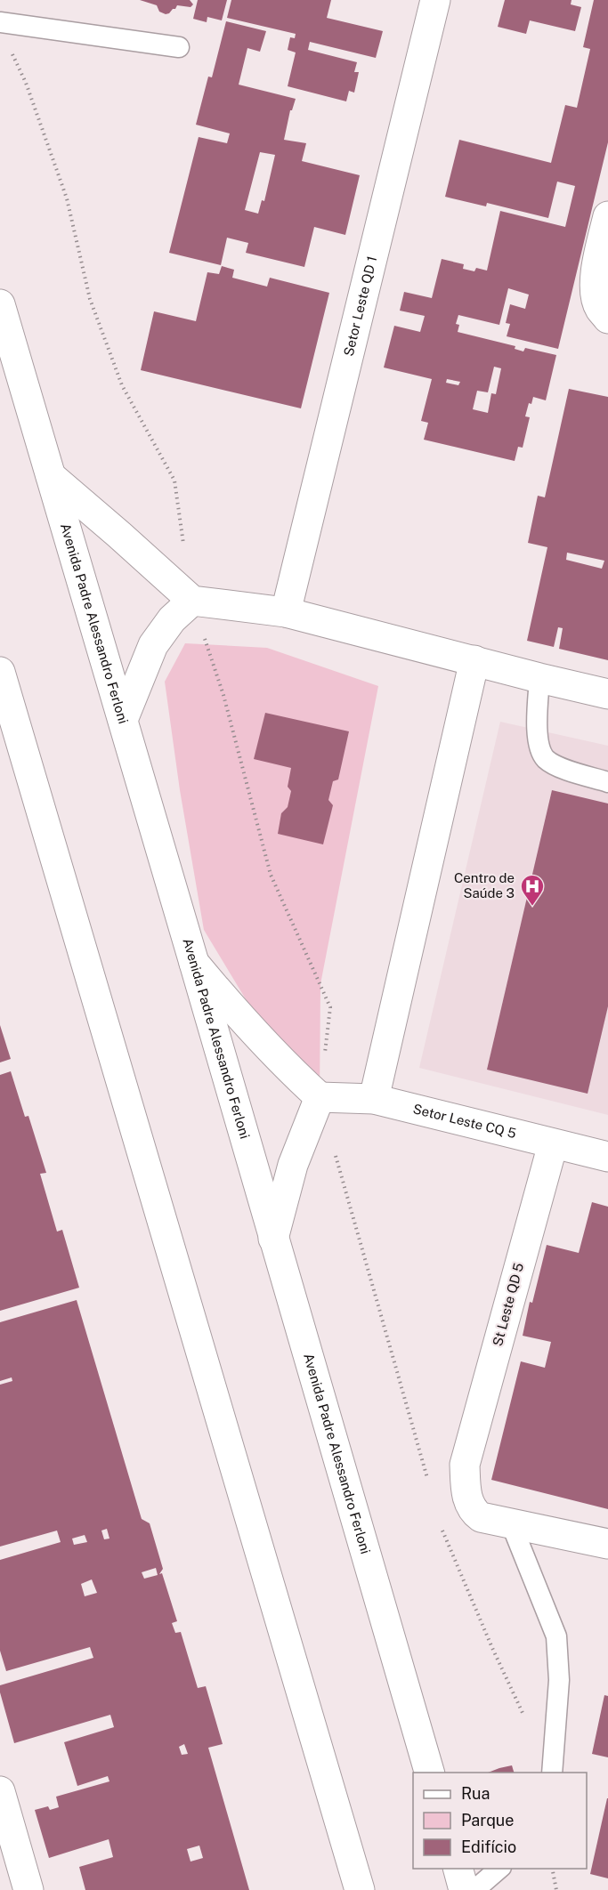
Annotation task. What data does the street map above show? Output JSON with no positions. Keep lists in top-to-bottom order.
{
  "streets": {
    "street": [
      "Setor Leste QD 1",
      "Avenida Padre Alessandro Ferloni",
      "Setor Leste CQ 5",
      "St Leste QD 5"
    ]
  },
  "crossings": [
    ["Setor Leste CQ 5", "St Leste QD 5"]
  ],
  "places": {
    "hospital": ["Centro de Saúde 3"]
  },
  "legend": ["Rua", "Parque", "Edifício"]
}
